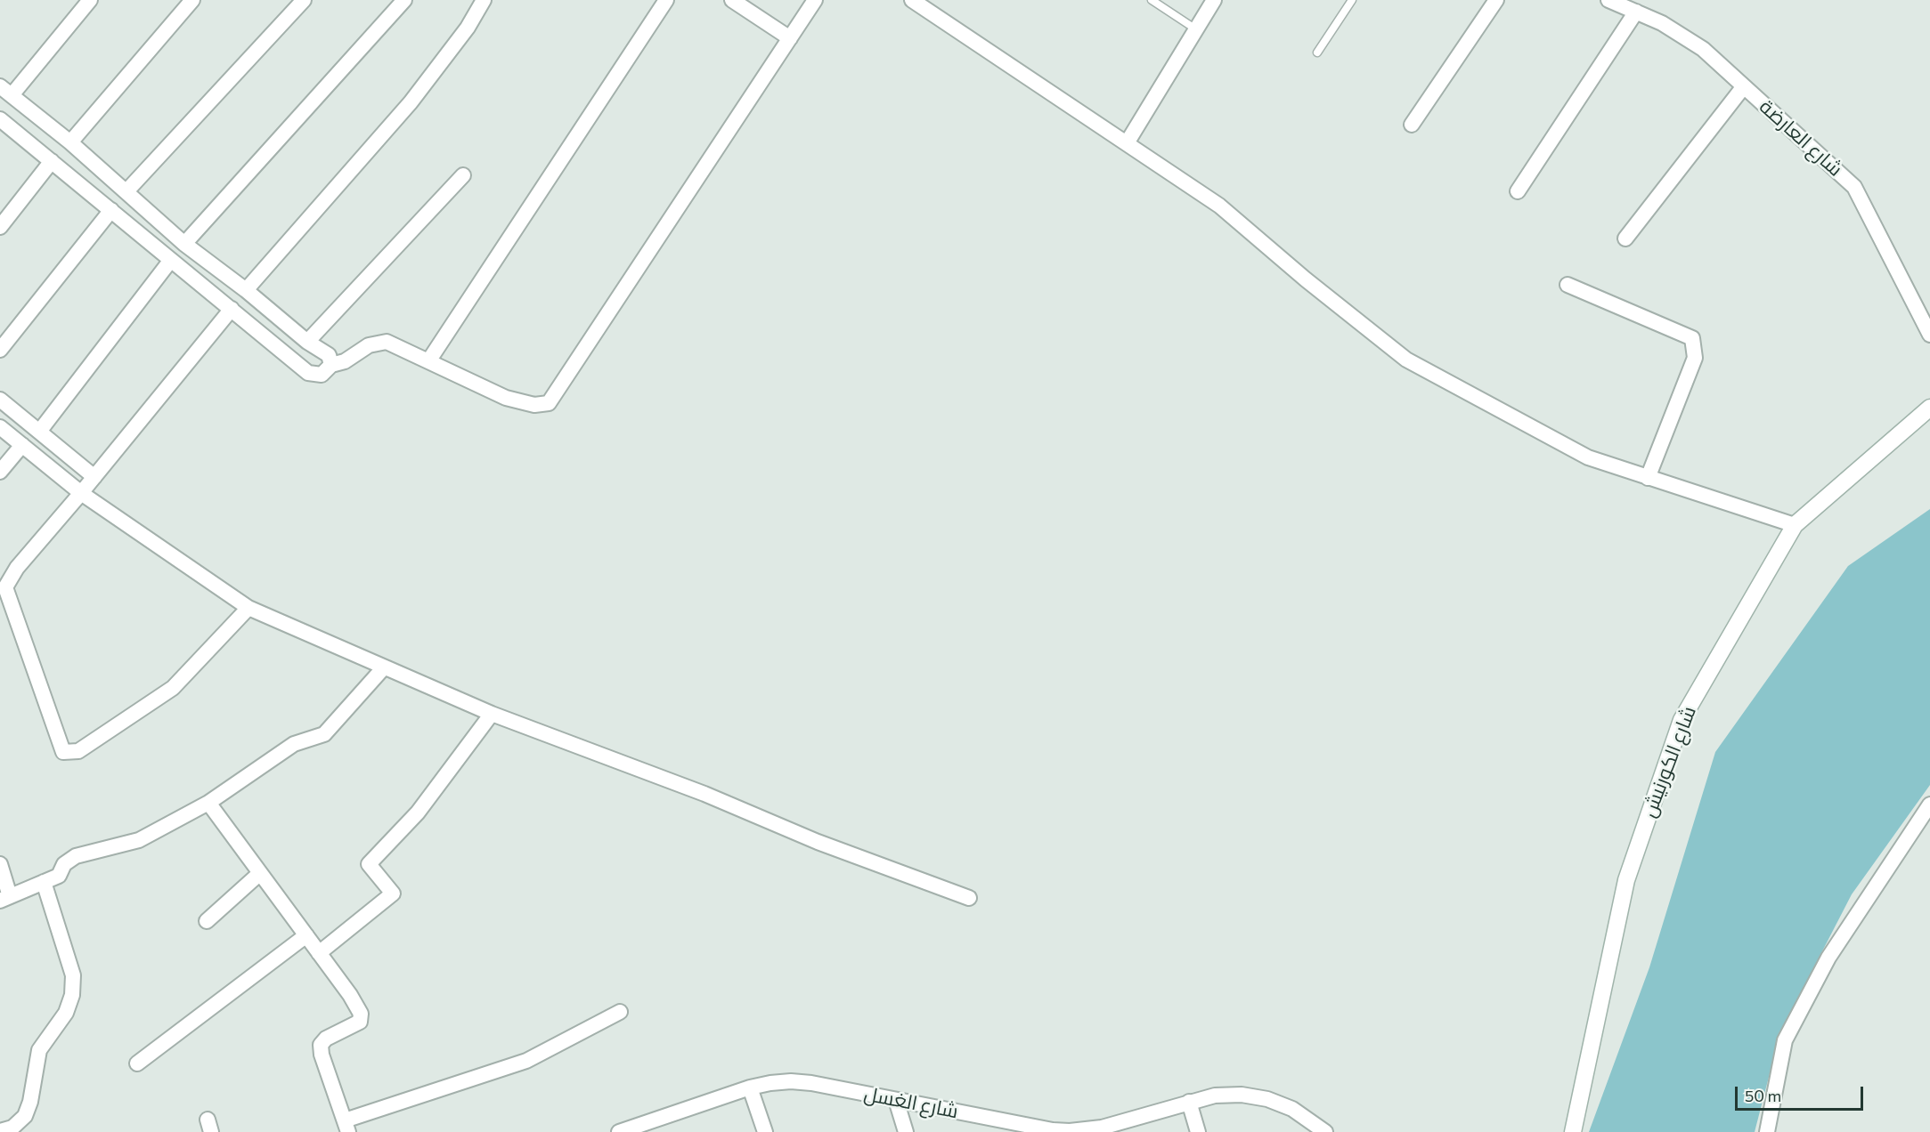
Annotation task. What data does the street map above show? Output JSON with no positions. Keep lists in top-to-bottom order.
{
  "streets": {
    "street": ["شارع العارضة", "شارع الكورنيش", "شارع الغسل"]
  },
  "scale_bar": "50 m"
}
